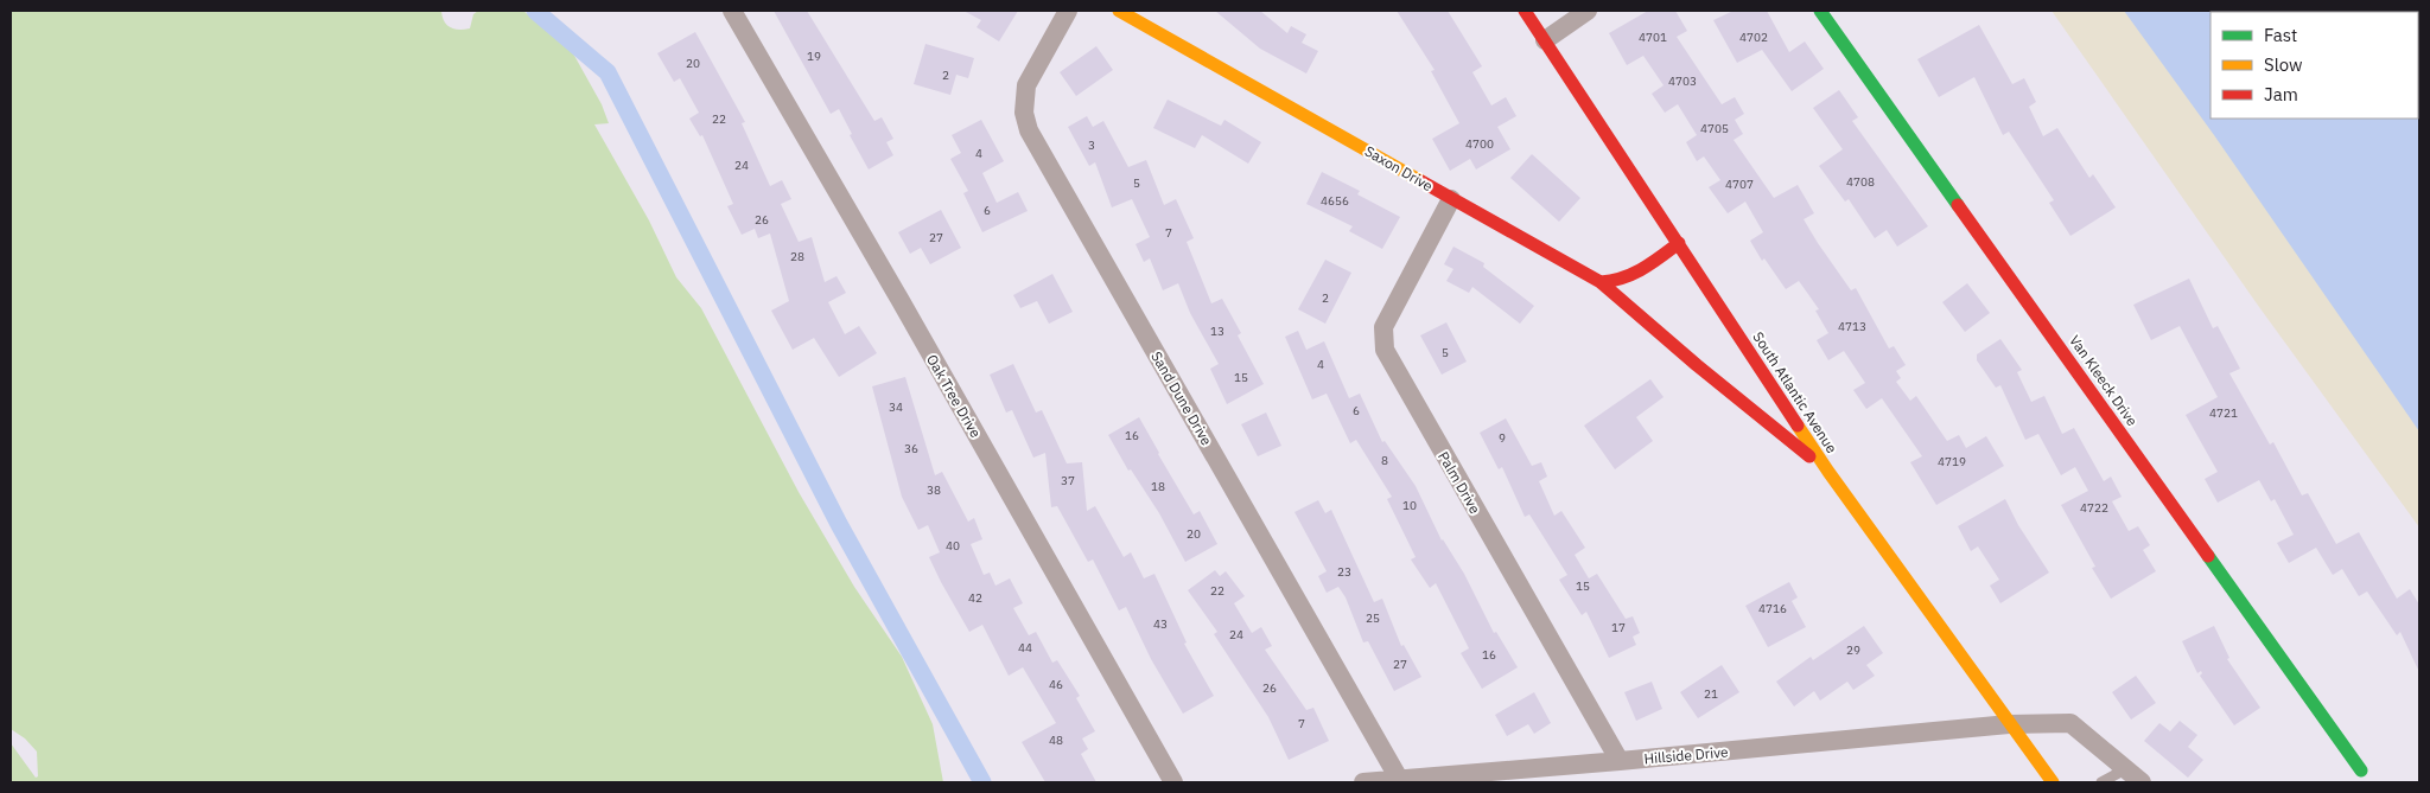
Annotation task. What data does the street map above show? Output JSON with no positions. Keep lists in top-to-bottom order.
{
  "streets": {
    "street": [
      "Saxon Drive",
      "Van Kleeck Drive",
      "South Atlantic Avenue",
      "Oak Tree Drive",
      "Sand Dune Drive",
      "Palm Drive",
      "Hillside Drive"
    ]
  },
  "crossings": [
    ["Saxon Drive", "South Atlantic Avenue"],
    ["Saxon Drive", "Palm Drive"],
    ["South Atlantic Avenue", "Hillside Drive"],
    ["Sand Dune Drive", "Hillside Drive"],
    ["Palm Drive", "Hillside Drive"]
  ],
  "house_numbers": [
    "4701",
    "4702",
    "19",
    "20",
    "2",
    "4703",
    "22",
    "4705",
    "4700",
    "3",
    "4",
    "24",
    "4708",
    "5",
    "4707",
    "4656",
    "6",
    "26",
    "7",
    "27",
    "28",
    "2",
    "4713",
    "13",
    "5",
    "4",
    "15",
    "34",
    "6",
    "4721",
    "16",
    "9",
    "36",
    "8",
    "4719",
    "37",
    "18",
    "38",
    "10",
    "4722",
    "20",
    "40",
    "23",
    "15",
    "22",
    "42",
    "4716",
    "25",
    "43",
    "17",
    "24",
    "44",
    "29",
    "16",
    "27",
    "46",
    "26",
    "21",
    "7",
    "48"
  ],
  "legend": ["Fast", "Slow", "Jam"]
}
